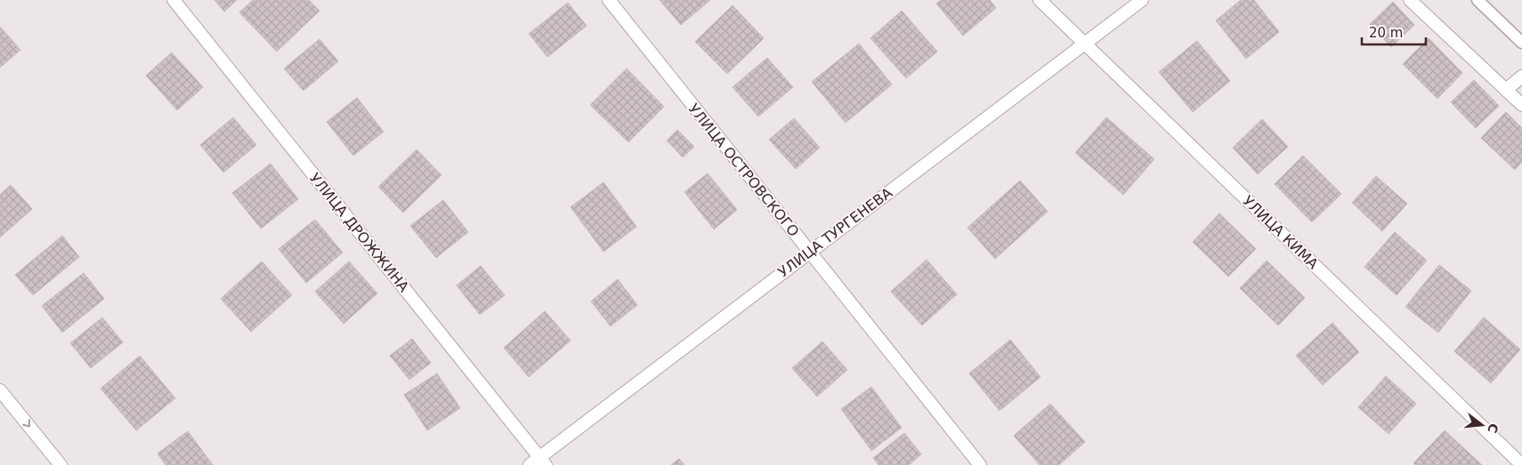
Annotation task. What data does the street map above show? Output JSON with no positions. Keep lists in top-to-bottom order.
{
  "streets": {
    "street": [
      "УЛИЦА ОСТРОВСКОГО",
      "УЛИЦА ДРОЖЖИНА",
      "УЛИЦА ТУРГЕНЕВА",
      "УЛИЦА КИМА"
    ]
  },
  "crossings": [
    ["УЛИЦА ОСТРОВСКОГО", "УЛИЦА ТУРГЕНЕВА"],
    ["УЛИЦА ДРОЖЖИНА", "УЛИЦА ТУРГЕНЕВА"],
    ["УЛИЦА ТУРГЕНЕВА", "УЛИЦА КИМА"]
  ],
  "scale_bar": "20 m",
  "north": "right"
}
